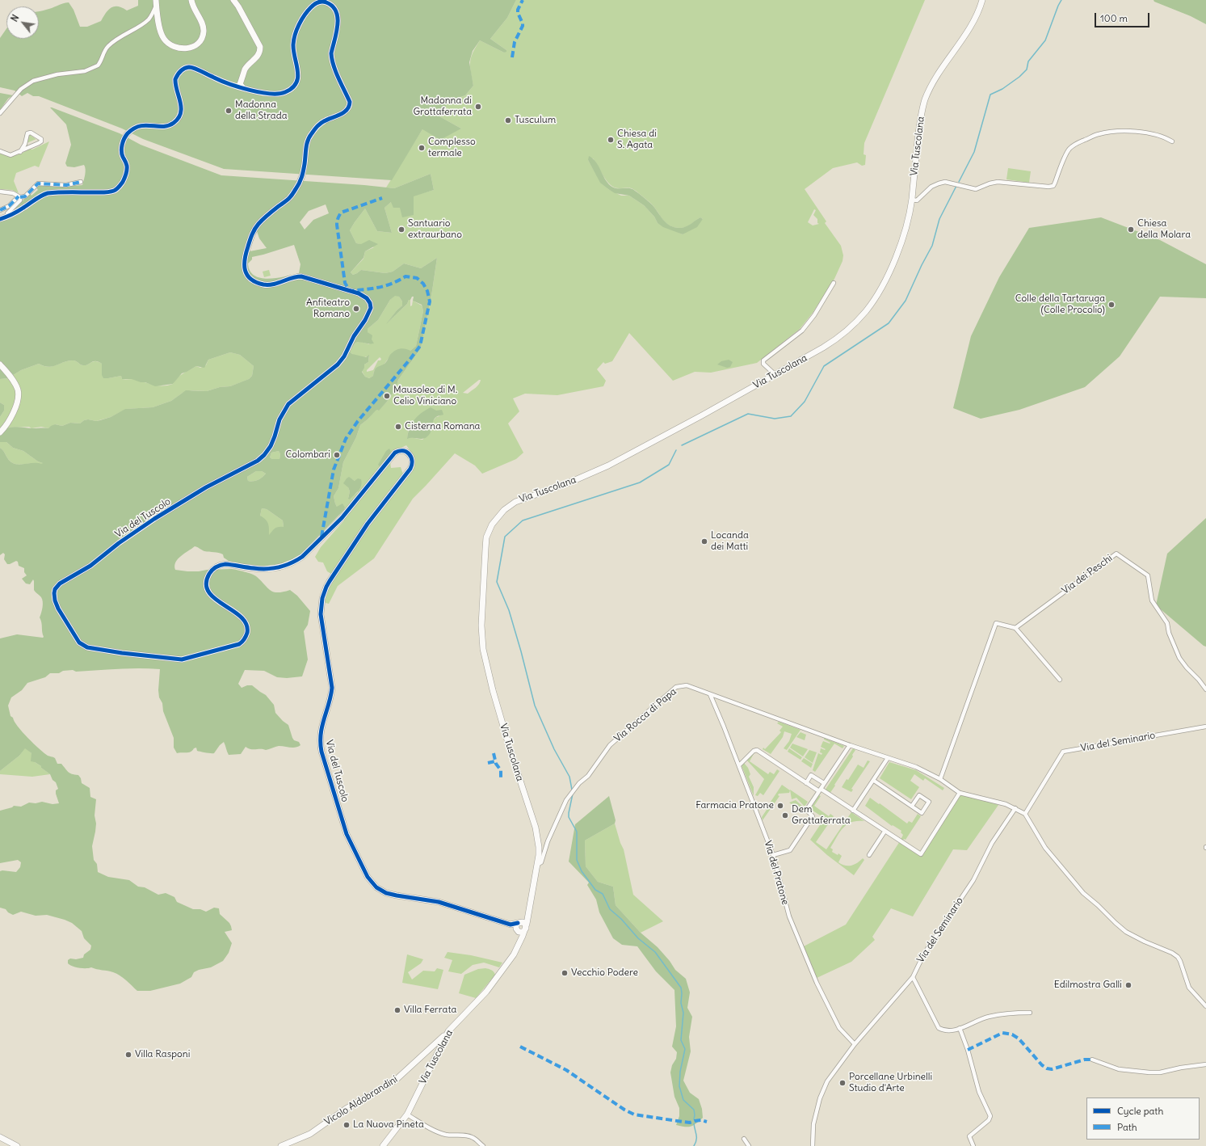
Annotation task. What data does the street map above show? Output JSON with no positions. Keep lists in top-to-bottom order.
{
  "streets": {
    "street": [
      "Via Tuscolana",
      "Via del Tuscolo",
      "Via dei Peschi",
      "Via Rocca di Papa",
      "Via del Seminario",
      "Via del Pratone",
      "Vicolo Aldobrandini"
    ]
  },
  "crossings": [
    ["Via Tuscolana", "Via Rocca di Papa"],
    ["Via Tuscolana", "Vicolo Aldobrandini"],
    ["Via Rocca di Papa", "Via del Pratone"],
    ["Via del Seminario", "Via del Pratone"]
  ],
  "places": [
    "Madonna di Grottaferrata",
    "Madonna della Strada",
    "Tusculum",
    "Chiesa di S. Agata",
    "Complesso termale",
    "Santuario extraurbano",
    "Chiesa della Molara",
    "Colle della Tartaruga (Colle Procolio)",
    "Anfiteatro Romano",
    "Mausoleo di M. Celio Viniciano",
    "Cisterna Romana",
    "Colombari",
    "Locanda dei Matti",
    "Farmacia Pratone",
    "Dem Grottaferrata",
    "Vecchio Podere",
    "Edilmostra Galli",
    "Villa Ferrata",
    "Villa Rasponi",
    "Porcellane Urbinelli Studio d'Arte",
    "La Nuova Pineta"
  ],
  "legend": ["Cycle path", "Path"],
  "scale_bar": "100 m",
  "north": "top left"
}
